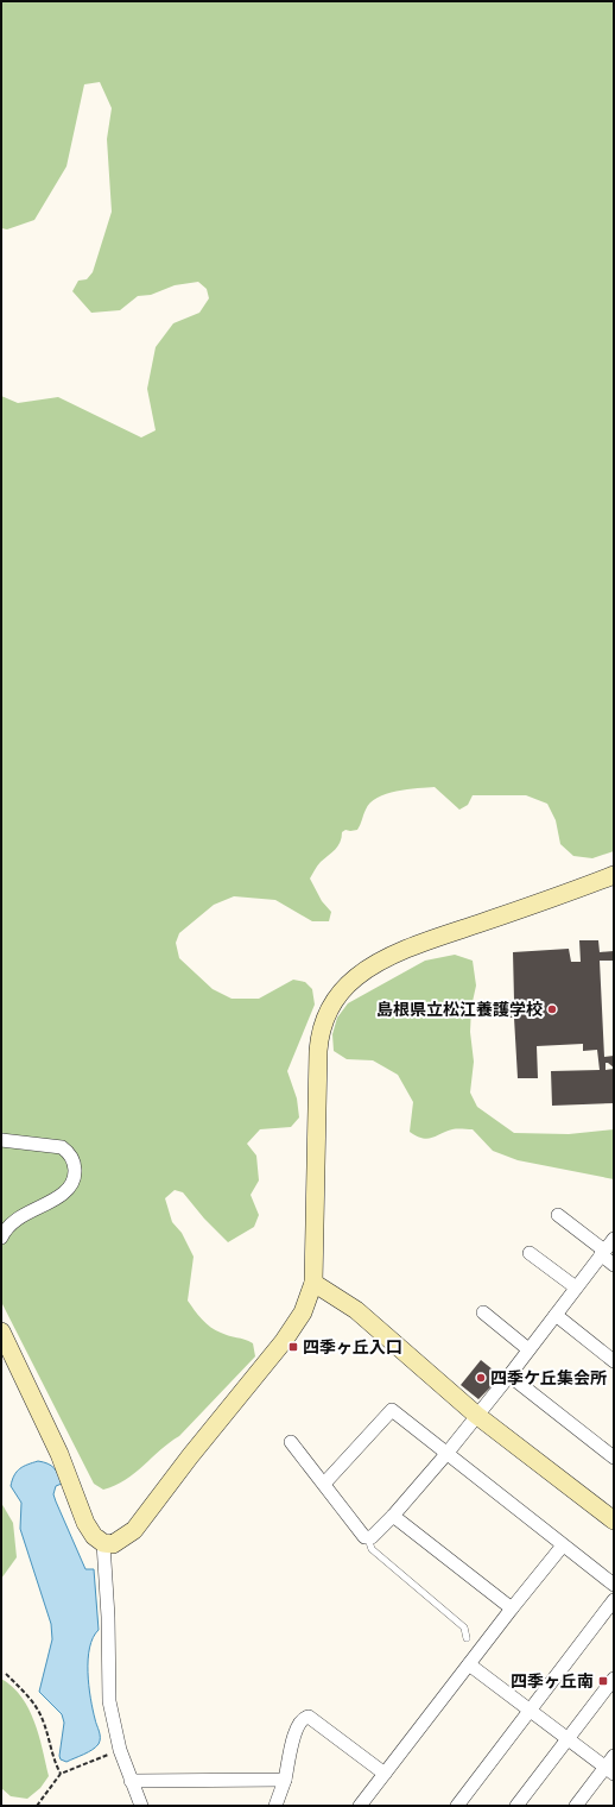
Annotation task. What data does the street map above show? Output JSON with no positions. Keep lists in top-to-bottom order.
{
  "places": {
    "other": ["島根県立松江養護学校", "四季ケ丘集会所"],
    "transit": ["四季ヶ丘入口", "四季ヶ丘南"]
  }
}
